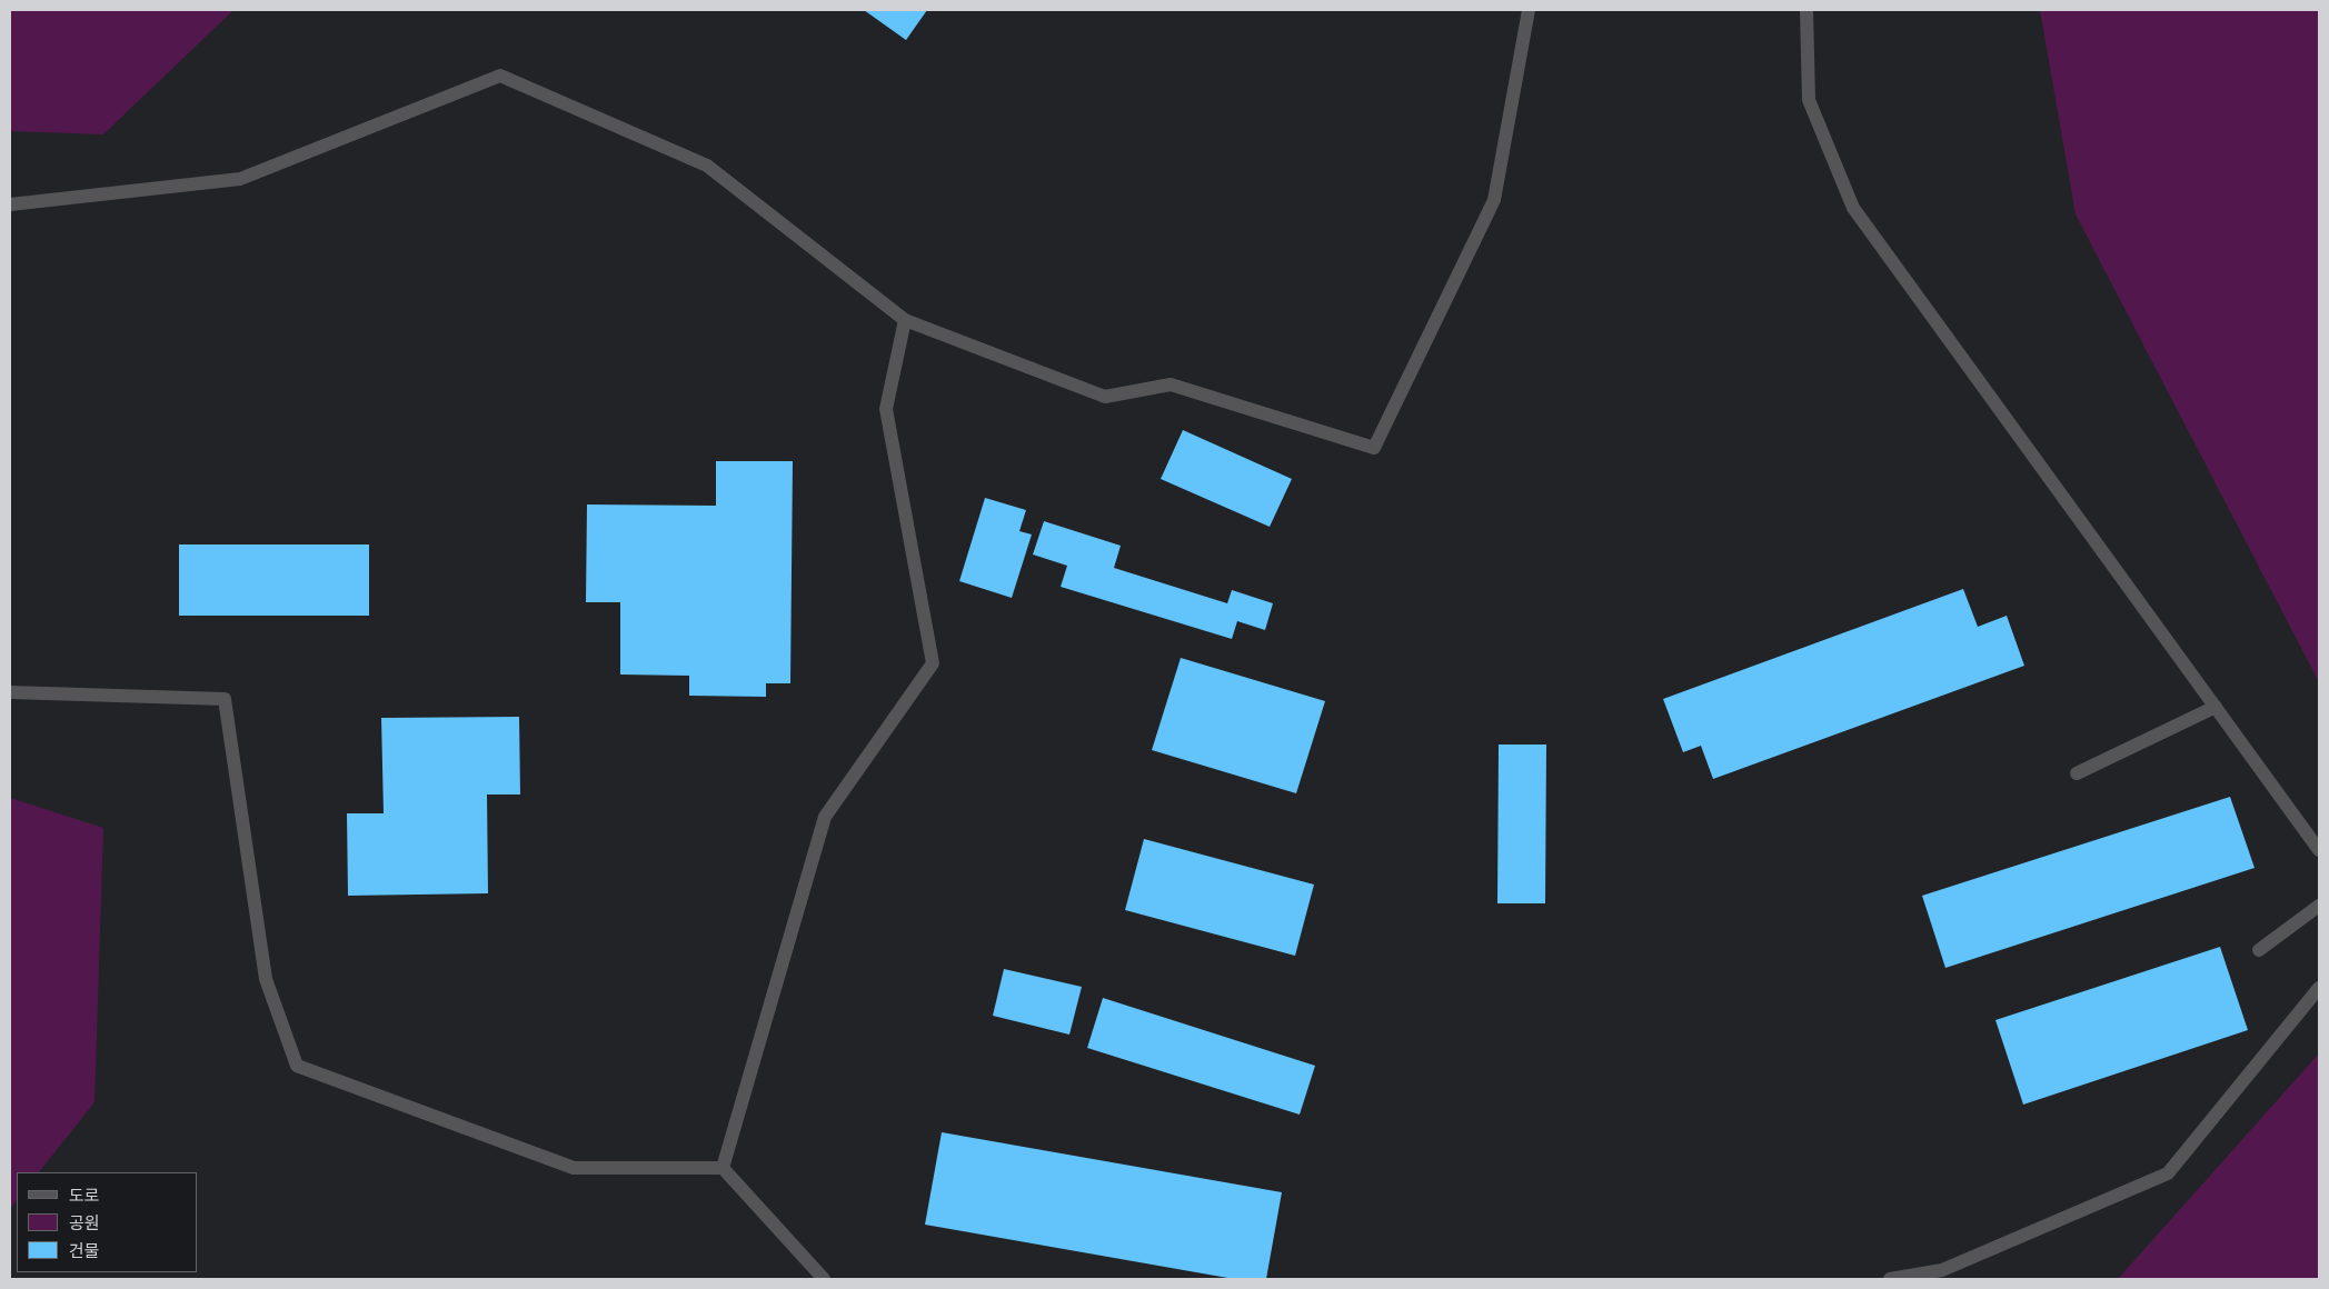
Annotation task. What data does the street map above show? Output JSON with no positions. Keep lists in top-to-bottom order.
{
  "legend": ["도로", "공원", "건물"]
}
